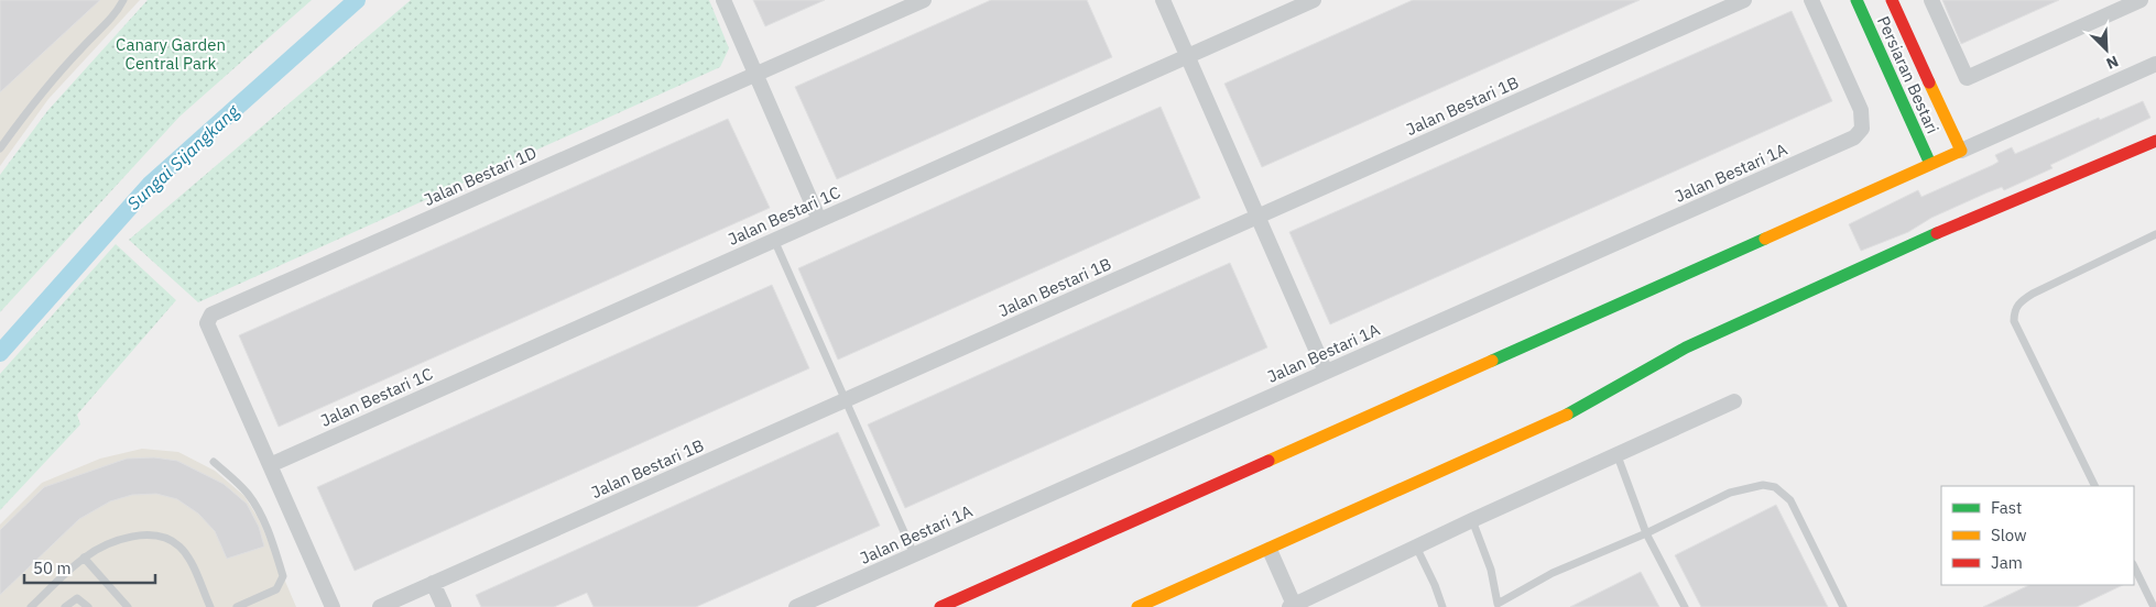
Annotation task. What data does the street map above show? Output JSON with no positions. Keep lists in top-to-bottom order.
{
  "streets": {
    "street": [
      "Persiaran Bestari",
      "Jalan Bestari 1B",
      "Jalan Bestari 1A",
      "Jalan Bestari 1D",
      "Jalan Bestari 1C"
    ]
  },
  "crossings": [
    ["Jalan Bestari 1D", "Jalan Bestari 1C"]
  ],
  "water": ["Sungai Sijangkang"],
  "parks": ["Canary Garden Central Park"],
  "legend": ["Fast", "Slow", "Jam"],
  "scale_bar": "50 m",
  "north": "bottom right"
}
